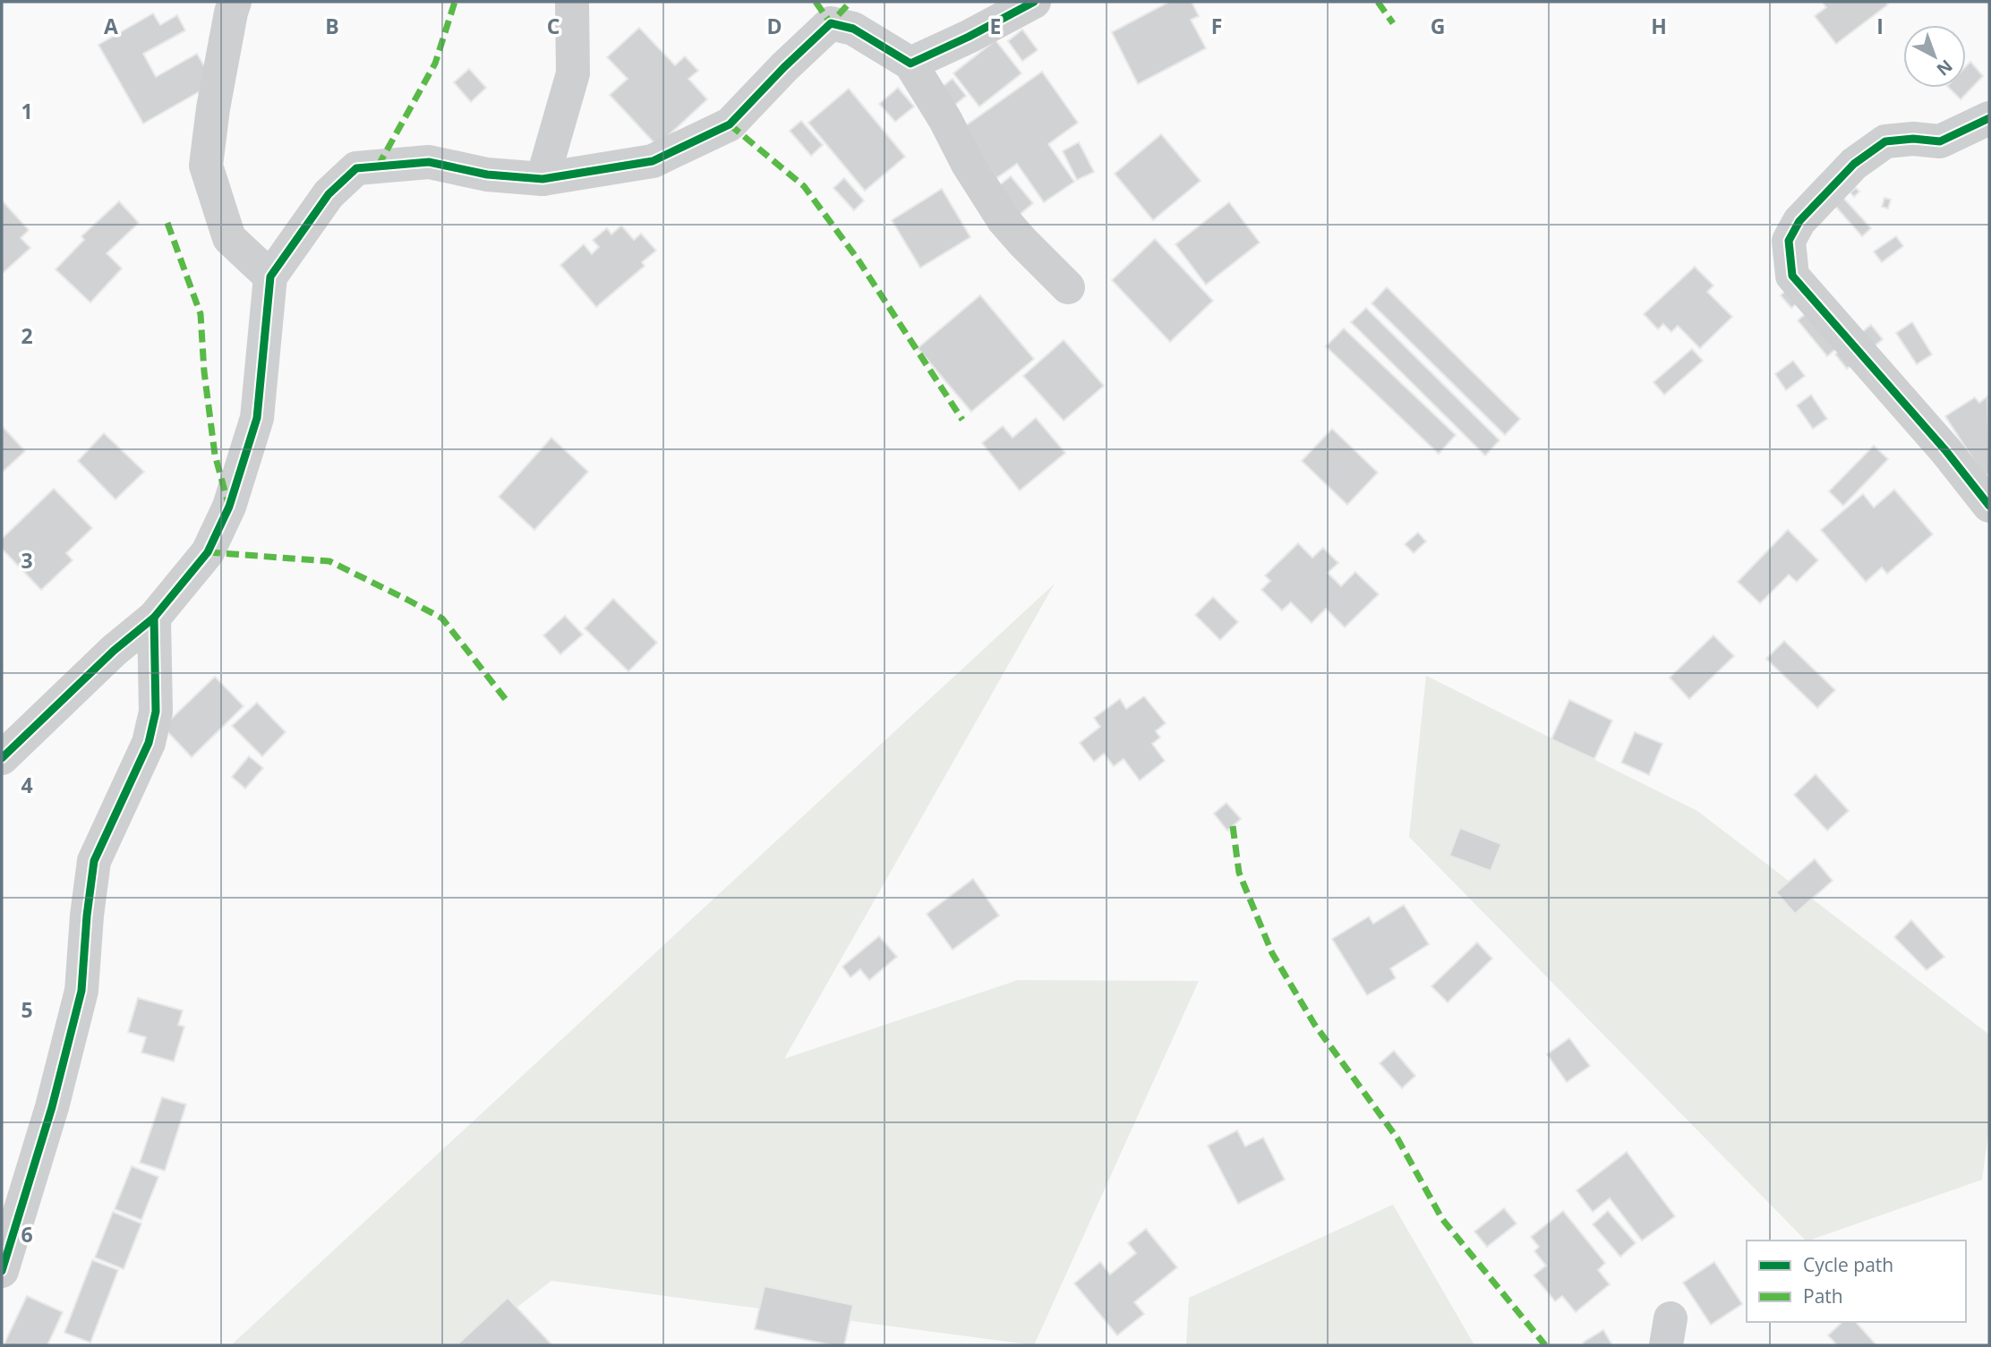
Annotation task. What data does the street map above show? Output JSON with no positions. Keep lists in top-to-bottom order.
{
  "legend": ["Cycle path", "Path"],
  "north": "bottom right",
  "grid": {
    "columns": [
      "A",
      "B",
      "C",
      "D",
      "E",
      "F",
      "G",
      "H",
      "I"
    ],
    "rows": [
      "1",
      "2",
      "3",
      "4",
      "5",
      "6"
    ]
  }
}
